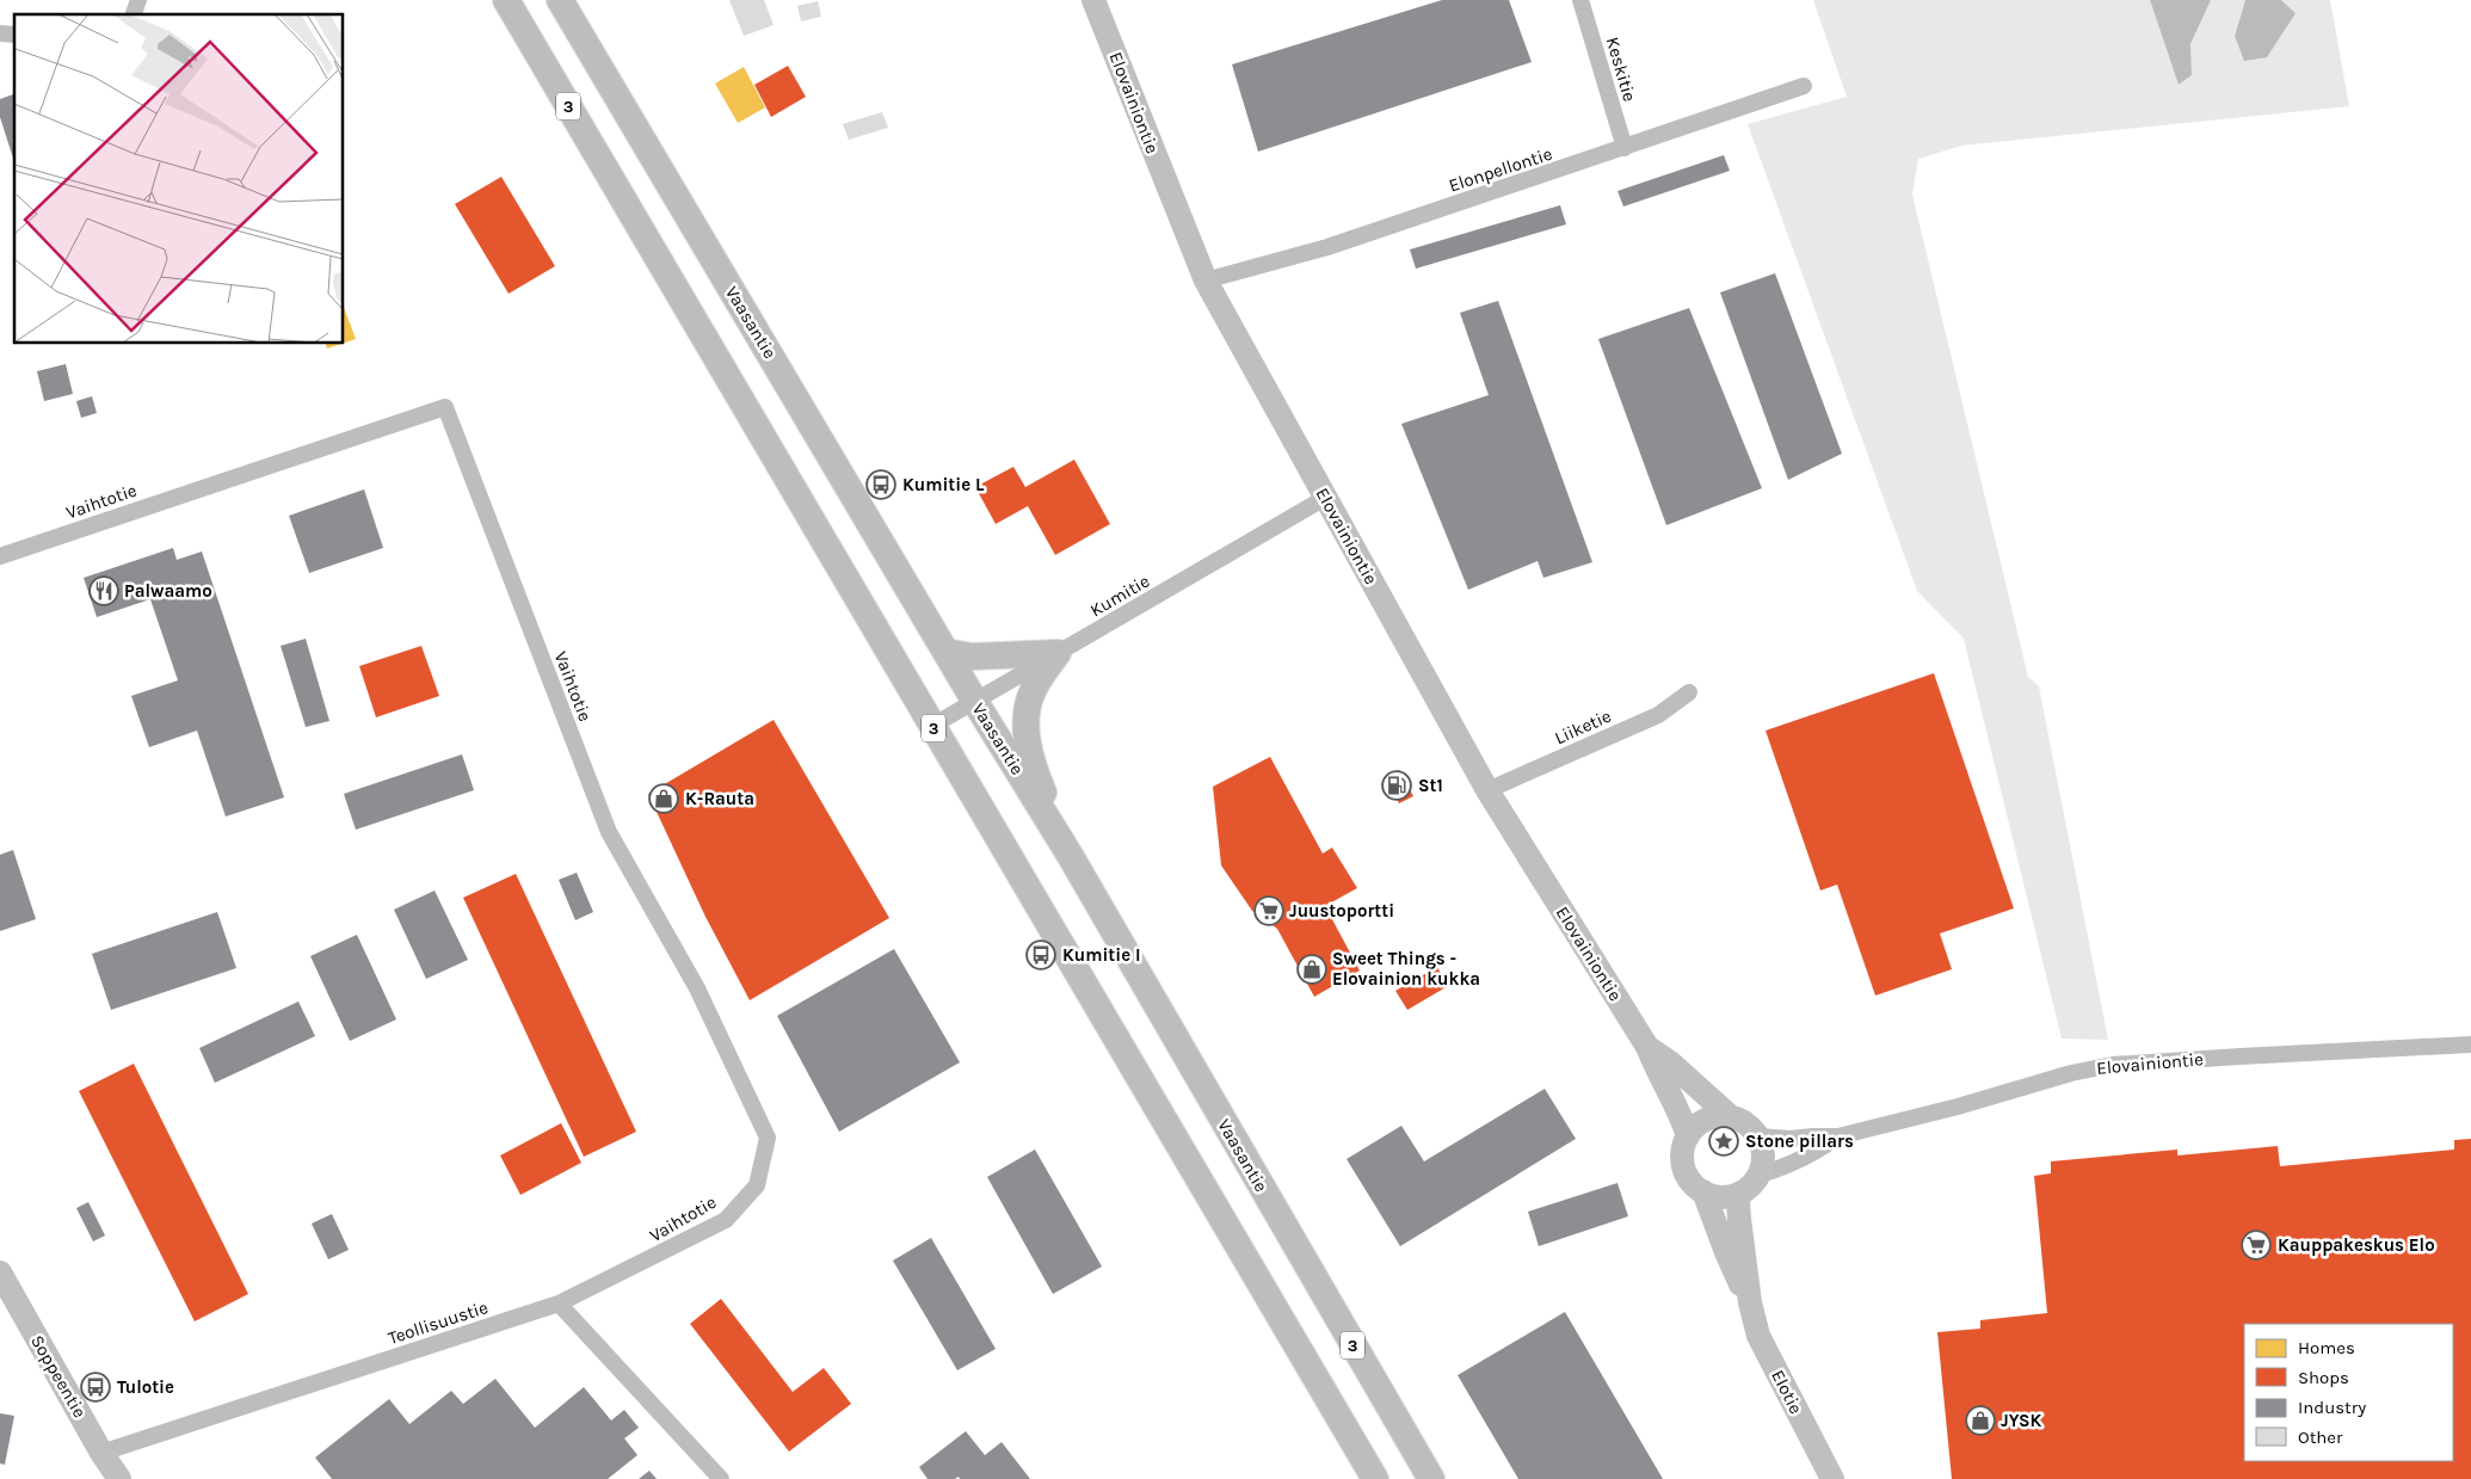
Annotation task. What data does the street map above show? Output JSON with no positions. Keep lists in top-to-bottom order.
{
  "streets": {
    "highway": ["3", "Vaasantie"],
    "main road": ["Elovainiontie", "Soppeentie", "Elotie"],
    "street": [
      "Keskitie",
      "Elonpellontie",
      "Vaihtotie",
      "Kumitie",
      "Liiketie",
      "Teollisuustie"
    ]
  },
  "crossings": [
    ["Keskitie", "Elonpellontie"],
    ["Elovainiontie", "Elonpellontie"],
    ["Elovainiontie", "Kumitie"],
    ["Elovainiontie", "Liiketie"],
    ["Elovainiontie", "Elotie"],
    ["3", "Kumitie"],
    ["Vaasantie", "Kumitie"],
    ["Vaihtotie", "Teollisuustie"],
    ["Teollisuustie", "Soppeentie"]
  ],
  "places": {
    "bus stop": ["Kumitie L", "Kumitie I", "Tulotie"],
    "restaurant": ["Palwaamo"],
    "fuel station": ["St1"],
    "shop": ["K-Rauta", "Sweet Things - Elovainion kukka", "JYSK"],
    "supermarket": ["Juustoportti", "Kauppakeskus Elo"],
    "place": ["Stone pillars"]
  },
  "legend": [
    "Homes",
    "Shops",
    "Industry",
    "Other"
  ]
}
